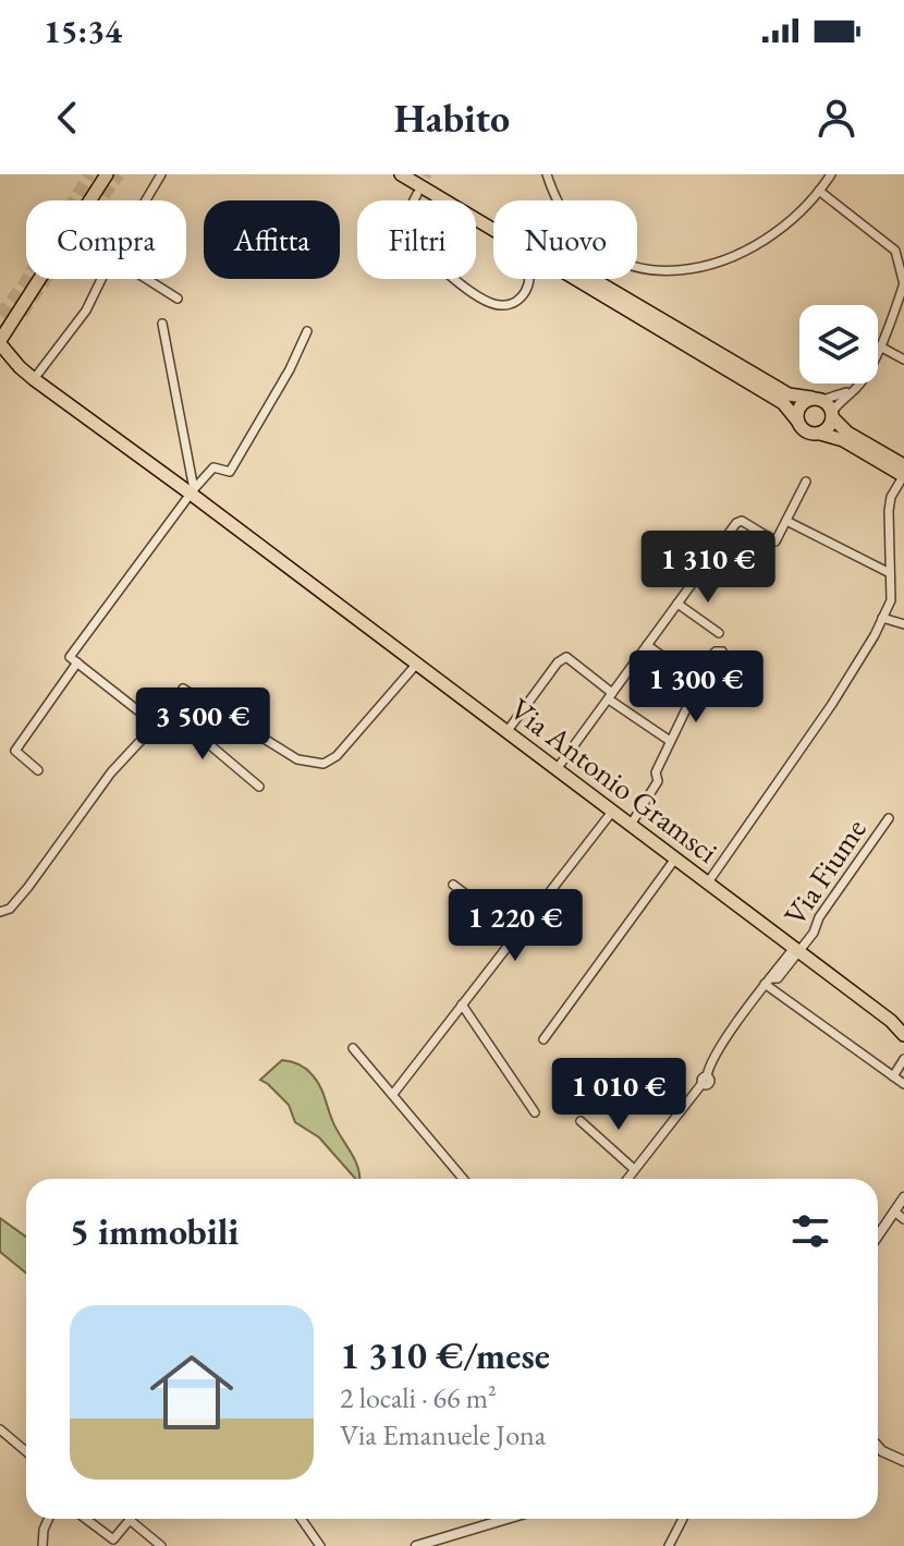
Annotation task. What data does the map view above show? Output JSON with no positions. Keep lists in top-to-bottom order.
{
  "streets": {
    "main road": ["Via Antonio Gramsci"],
    "street": ["Via Fiume"]
  },
  "crossings": [
    ["Via Antonio Gramsci", "Via Fiume"]
  ],
  "page": {
    "status": "15:34",
    "header": "Habito",
    "chip": [
      "Compra",
      "Affitta",
      "Filtri",
      "Nuovo"
    ],
    "price": [
      "1 310 €",
      "1 300 €",
      "3 500 €",
      "1 220 €",
      "1 010 €"
    ],
    "heading": "5 immobili",
    "list": [
      {
        "name": "1 310 €/mese",
        "note": "2 locali · 66 m² · Via Emanuele Jona"
      }
    ]
  }
}
